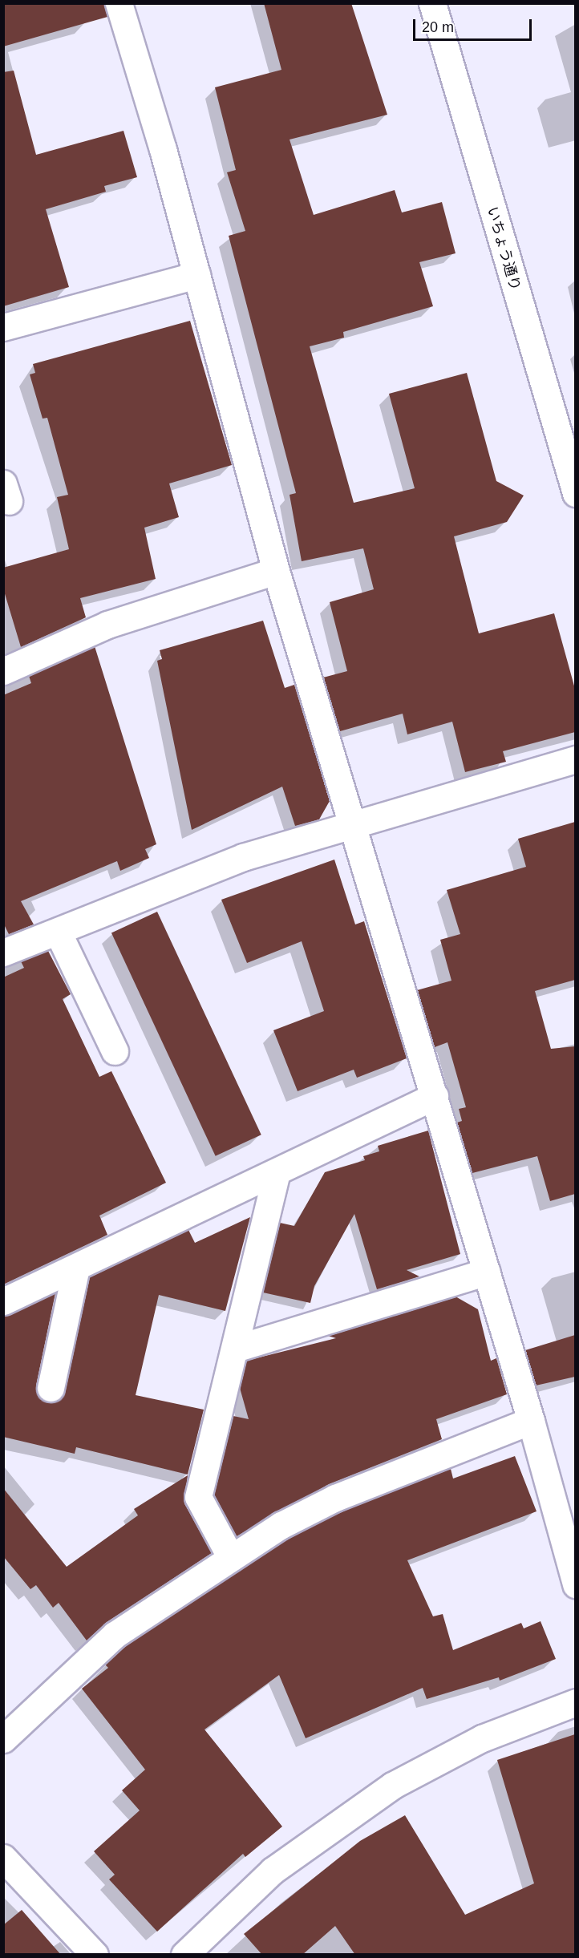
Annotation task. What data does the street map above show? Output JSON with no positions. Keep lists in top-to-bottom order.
{
  "streets": {
    "street": ["いちょう通り"]
  },
  "scale_bar": "20 m"
}
